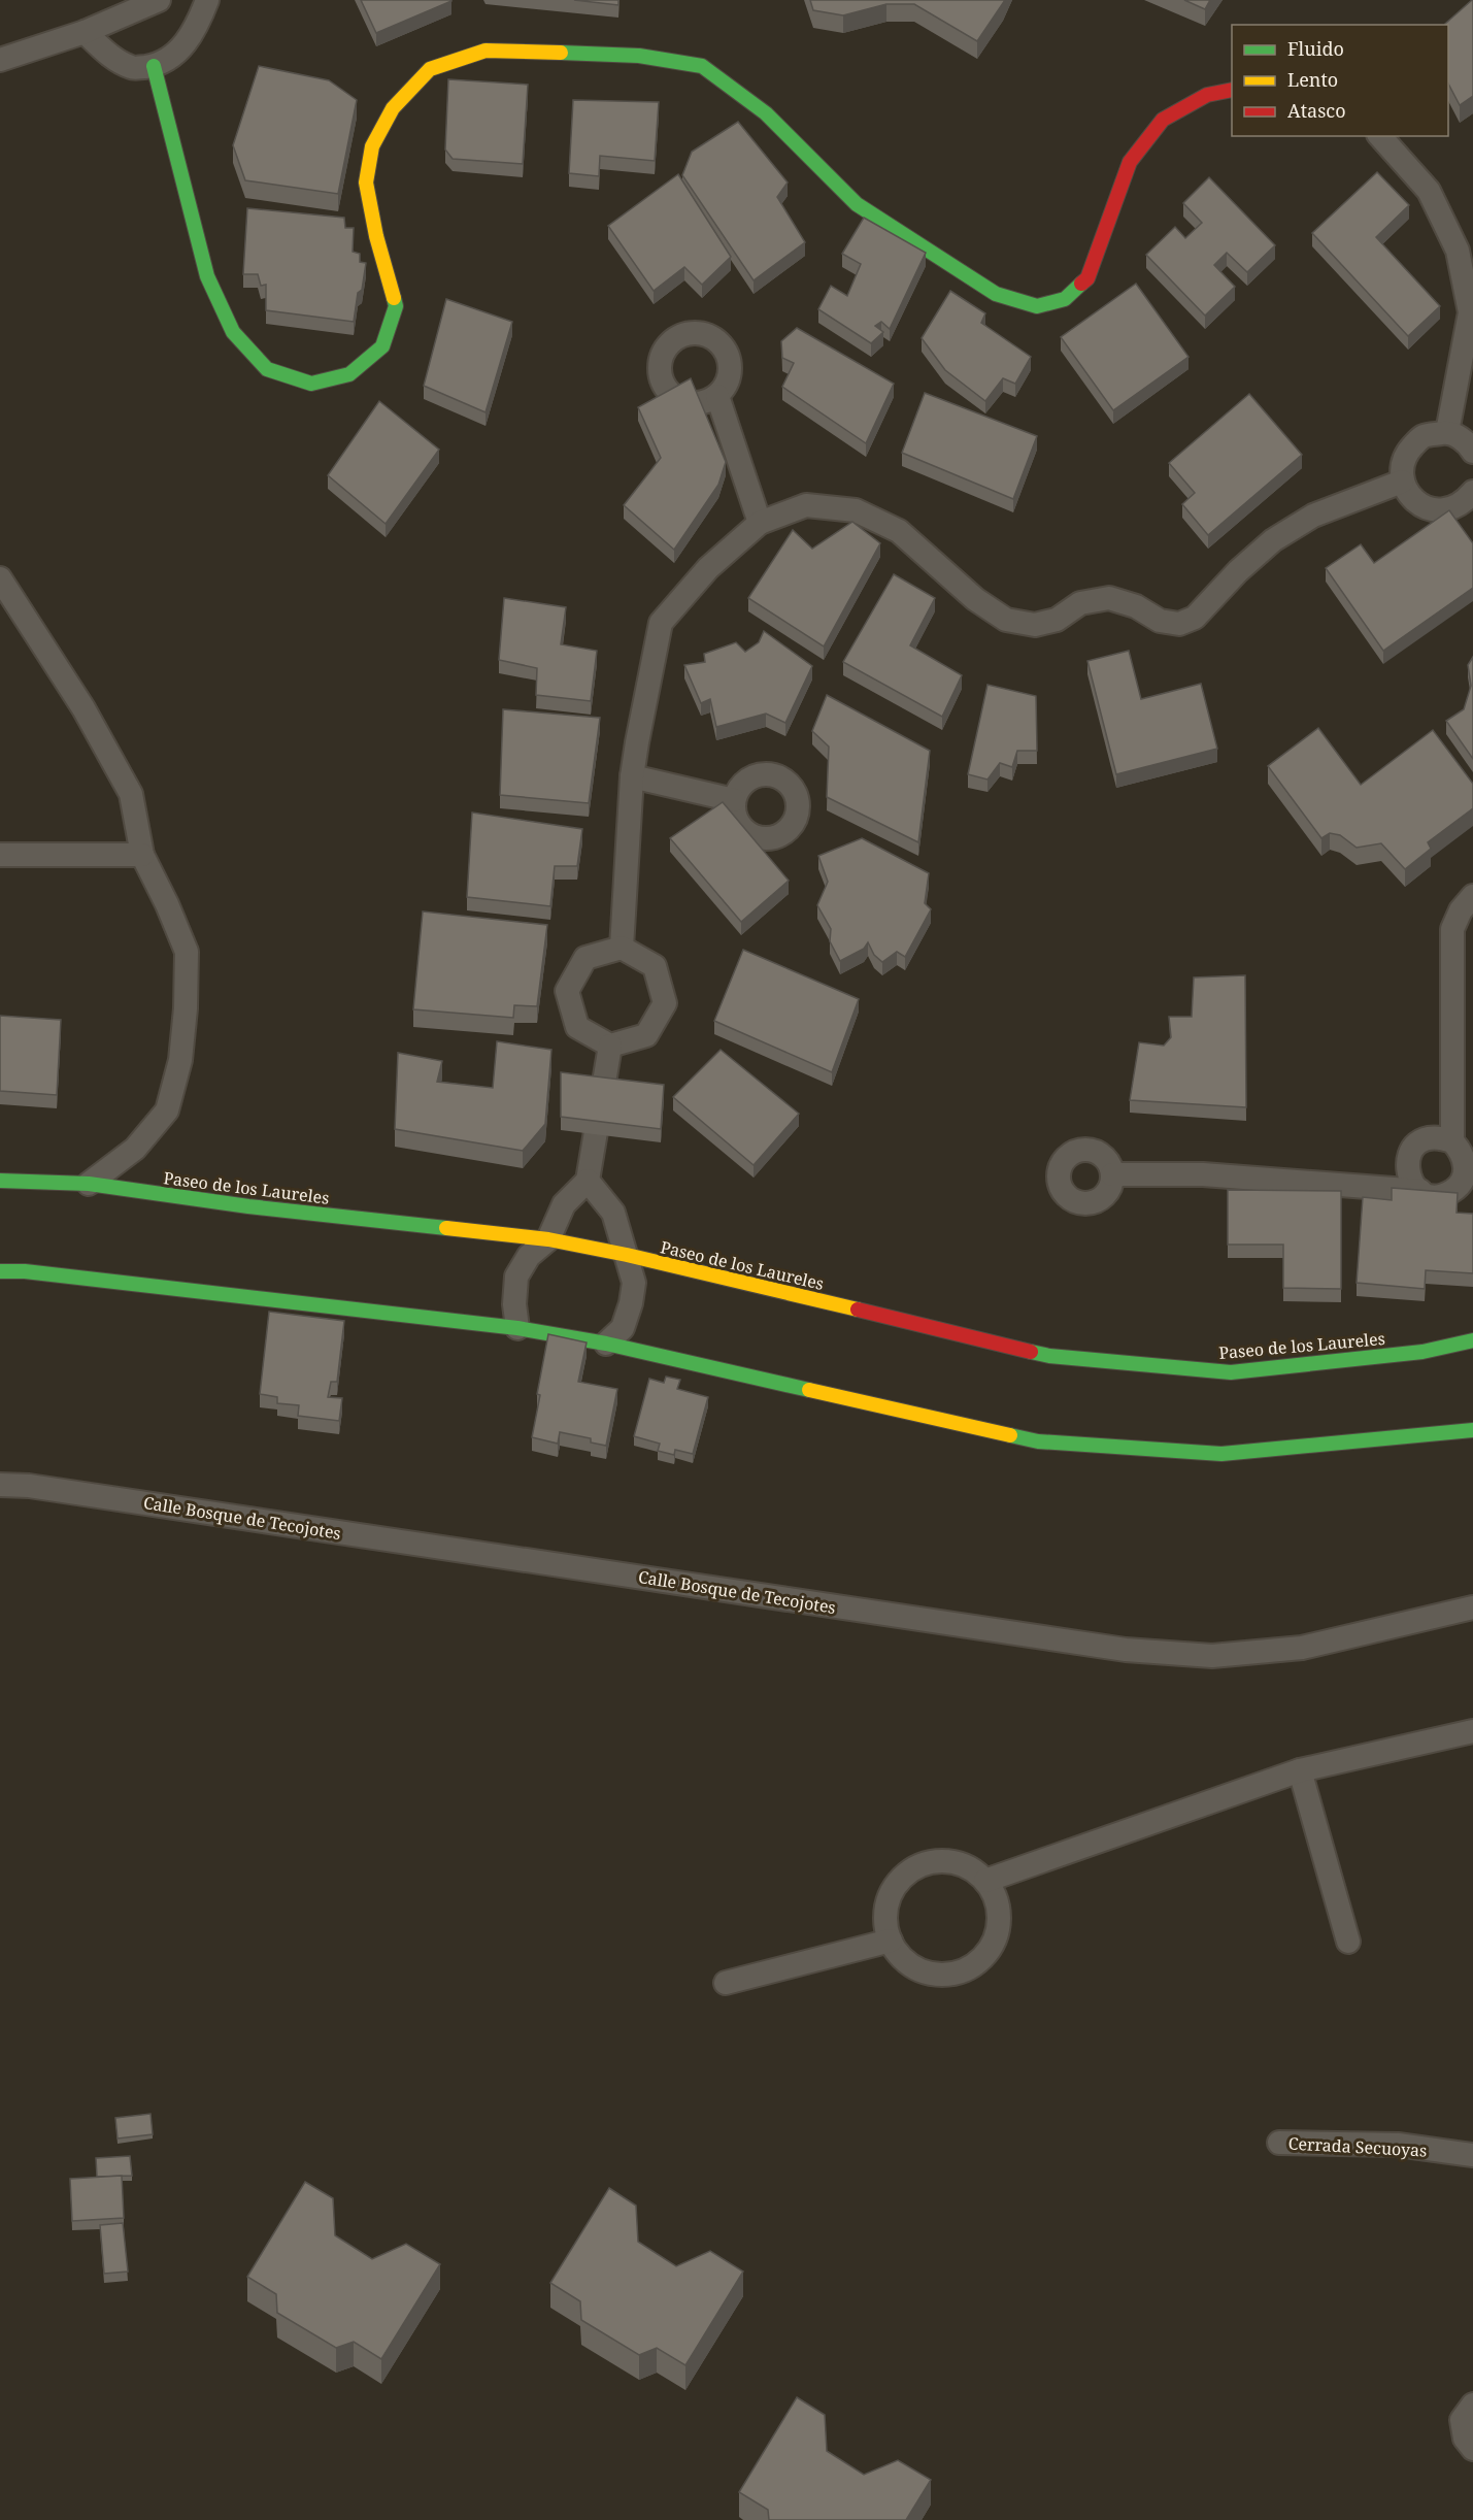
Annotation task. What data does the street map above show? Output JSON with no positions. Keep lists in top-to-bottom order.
{
  "streets": {
    "main road": ["Paseo de los Laureles"],
    "street": ["Calle Bosque de Tecojotes", "Cerrada Secuoyas"]
  },
  "legend": ["Fluido", "Lento", "Atasco"]
}
